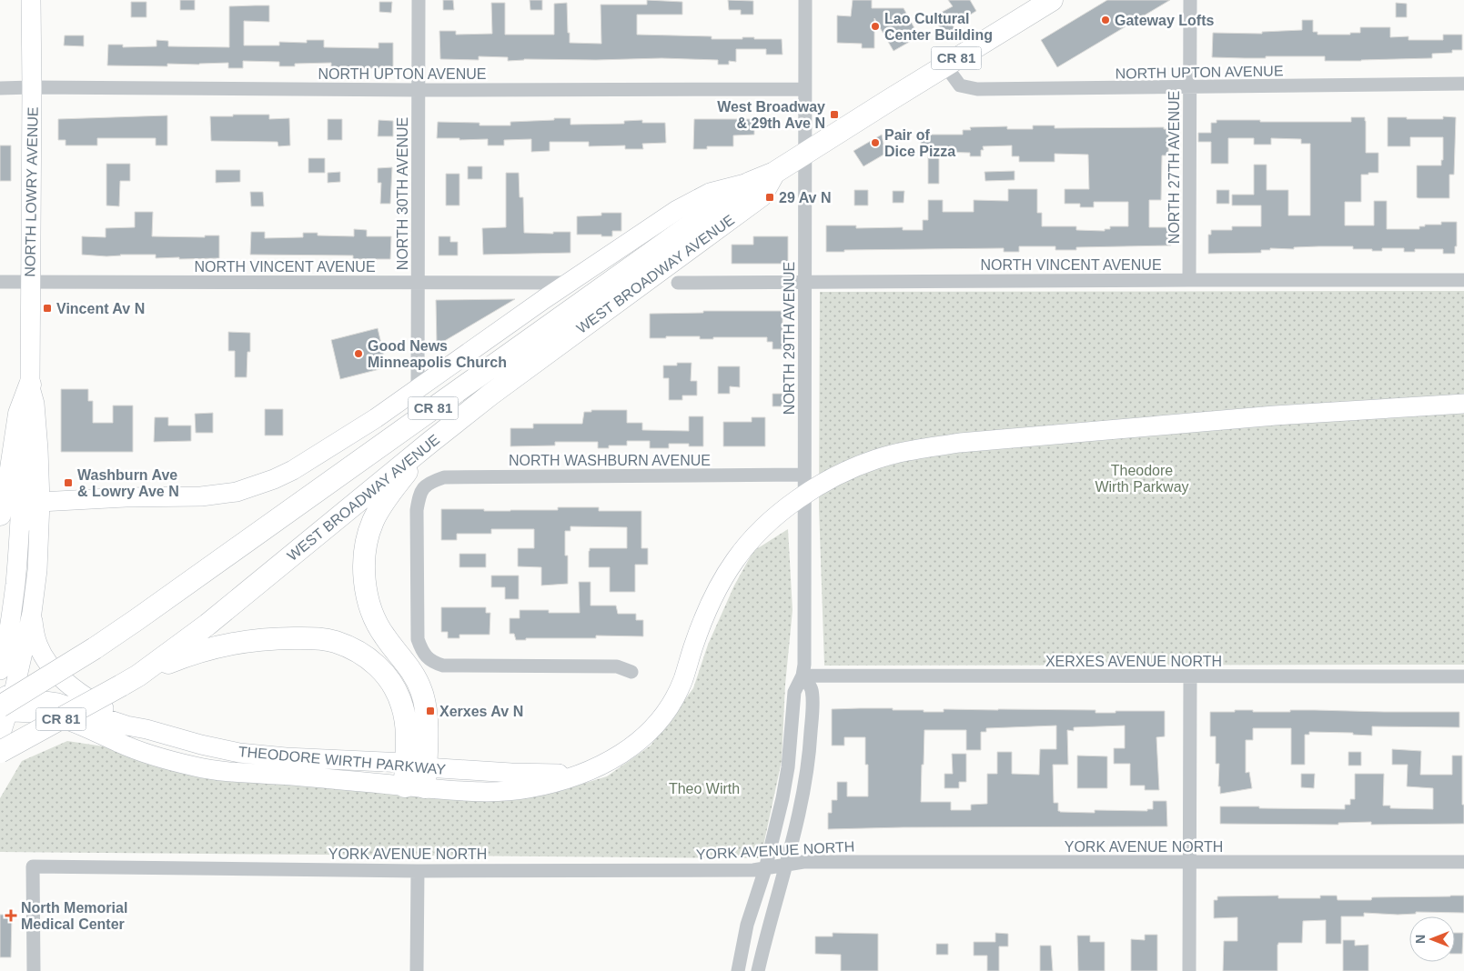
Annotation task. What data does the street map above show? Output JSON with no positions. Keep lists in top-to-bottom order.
{
  "streets": {
    "main road": ["CR 81", "WEST BROADWAY AVENUE"],
    "street": [
      "NORTH UPTON AVENUE",
      "NORTH 27TH AVENUE",
      "NORTH LOWRY AVENUE",
      "NORTH 30TH AVENUE",
      "NORTH VINCENT AVENUE",
      "NORTH 29TH AVENUE",
      "NORTH WASHBURN AVENUE",
      "XERXES AVENUE NORTH",
      "THEODORE WIRTH PARKWAY",
      "YORK AVENUE NORTH"
    ]
  },
  "crossings": [
    ["NORTH UPTON AVENUE", "NORTH 27TH AVENUE"],
    ["NORTH UPTON AVENUE", "NORTH LOWRY AVENUE"],
    ["NORTH UPTON AVENUE", "NORTH 30TH AVENUE"],
    ["NORTH UPTON AVENUE", "WEST BROADWAY AVENUE"],
    ["NORTH UPTON AVENUE", "NORTH 29TH AVENUE"],
    ["NORTH 27TH AVENUE", "NORTH VINCENT AVENUE"],
    ["NORTH LOWRY AVENUE", "NORTH VINCENT AVENUE"],
    ["NORTH LOWRY AVENUE", "WEST BROADWAY AVENUE"],
    ["NORTH LOWRY AVENUE", "THEODORE WIRTH PARKWAY"],
    ["NORTH 30TH AVENUE", "NORTH VINCENT AVENUE"],
    ["NORTH 30TH AVENUE", "WEST BROADWAY AVENUE"],
    ["NORTH VINCENT AVENUE", "WEST BROADWAY AVENUE"],
    ["NORTH VINCENT AVENUE", "NORTH 29TH AVENUE"],
    ["WEST BROADWAY AVENUE", "NORTH 29TH AVENUE"],
    ["WEST BROADWAY AVENUE", "THEODORE WIRTH PARKWAY"],
    ["NORTH 29TH AVENUE", "NORTH WASHBURN AVENUE"],
    ["NORTH 29TH AVENUE", "XERXES AVENUE NORTH"],
    ["NORTH 29TH AVENUE", "THEODORE WIRTH PARKWAY"]
  ],
  "parks": ["Theodore Wirth Parkway", "Theo Wirth"],
  "places": {
    "other": [
      "Gateway Lofts",
      "Lao Cultural Center Building",
      "Pair of Dice Pizza",
      "Good News Minneapolis Church"
    ],
    "transit": [
      "West Broadway & 29th Ave N",
      "29 Av N",
      "Vincent Av N",
      "Washburn Ave & Lowry Ave N",
      "Xerxes Av N"
    ],
    "health": ["North Memorial Medical Center"]
  },
  "north": "left"
}
